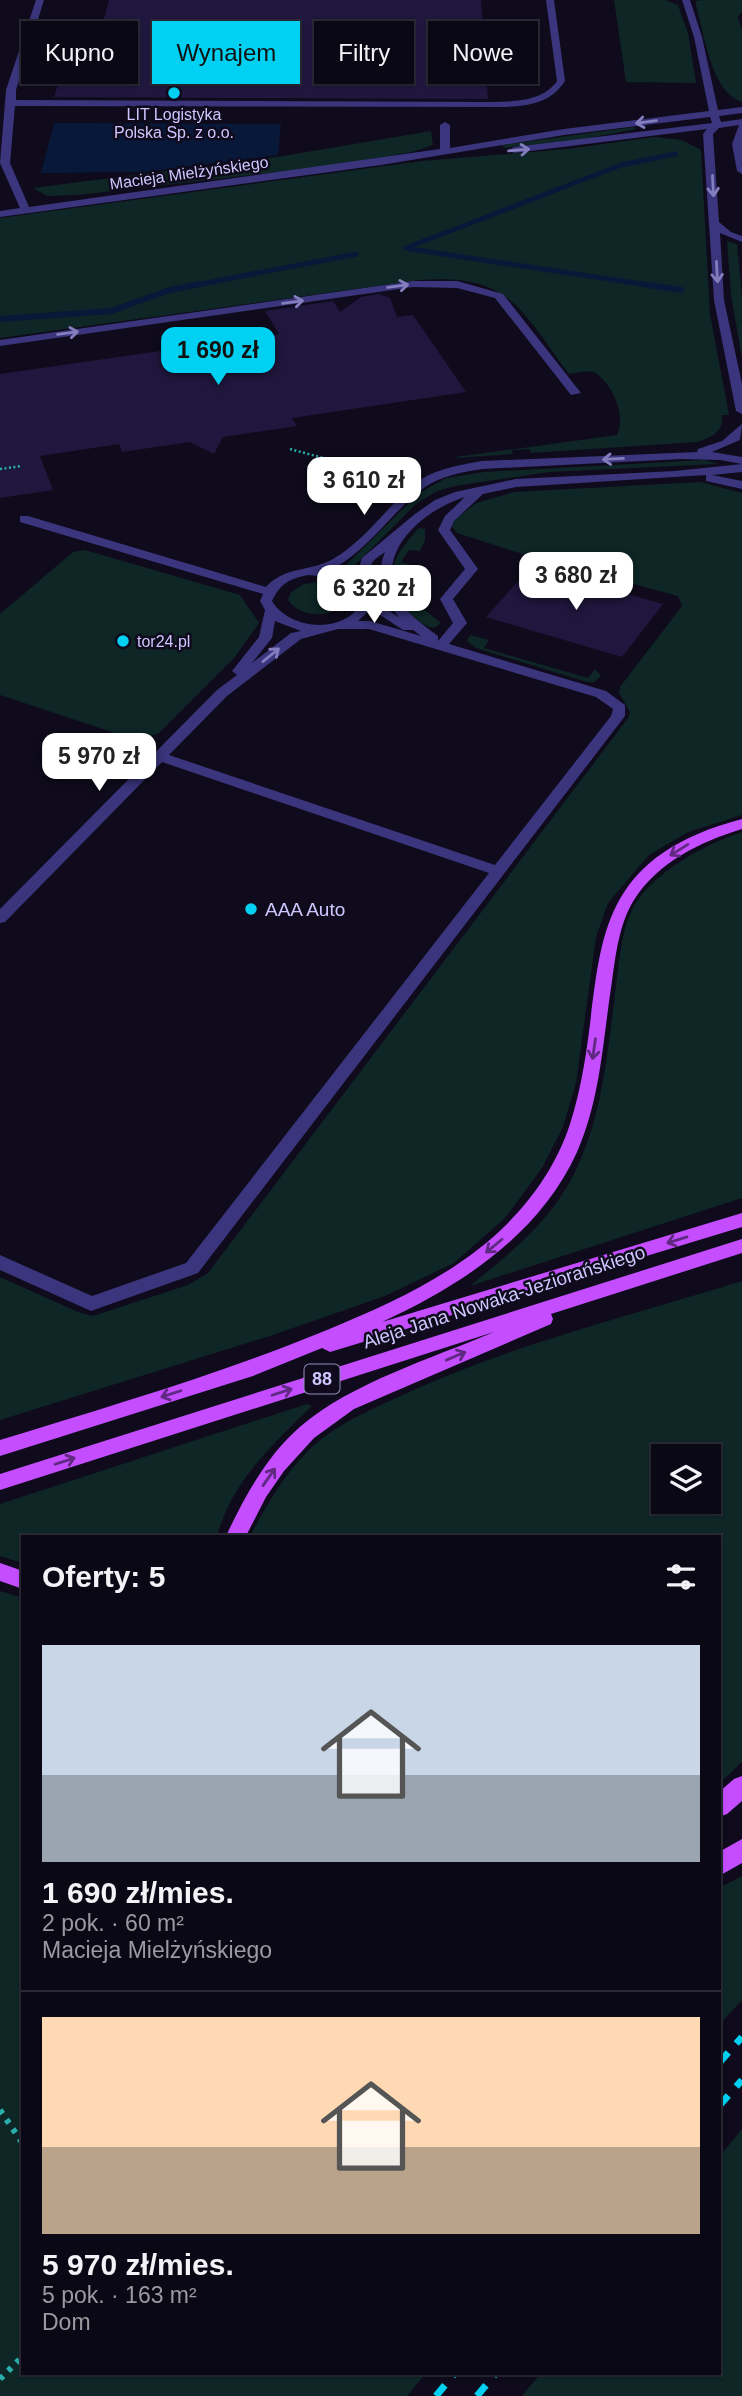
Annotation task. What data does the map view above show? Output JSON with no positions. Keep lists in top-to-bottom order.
{
  "streets": {
    "main road": ["Aleja Jana Nowaka-Jeziorańskiego", "88"],
    "street": ["Macieja Mielżyńskiego"]
  },
  "places": ["LIT Logistyka Polska Sp. z o.o.", "tor24.pl", "AAA Auto"],
  "page": {
    "chip": [
      "Kupno",
      "Wynajem",
      "Filtry",
      "Nowe"
    ],
    "price": [
      "1 690 zł",
      "3 610 zł",
      "3 680 zł",
      "6 320 zł",
      "5 970 zł"
    ],
    "heading": "Oferty: 5",
    "list": [
      {
        "name": "1 690 zł/mies.",
        "note": "2 pok. · 60 m² · Macieja Mielżyńskiego"
      },
      {
        "name": "5 970 zł/mies.",
        "note": "5 pok. · 163 m² · Dom"
      }
    ]
  }
}
